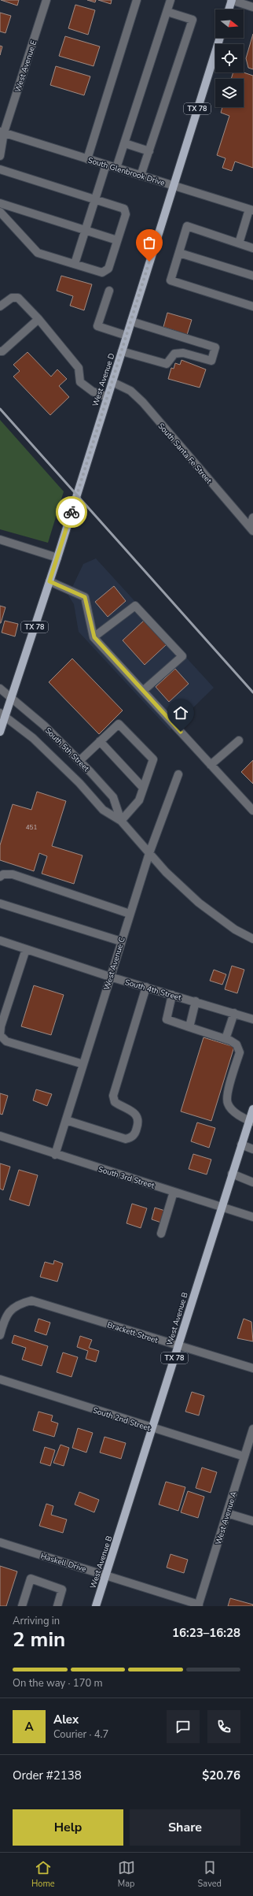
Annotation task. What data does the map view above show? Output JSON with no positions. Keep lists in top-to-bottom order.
{
  "streets": {
    "main road": ["TX 78", "West Avenue D", "West Avenue B"],
    "street": [
      "West Avenue E",
      "South Glenbrook Drive",
      "South Santa Fe Street",
      "South 5th Street",
      "West Avenue C",
      "South 4th Street",
      "South 3rd Street",
      "Brackett Street",
      "South 2nd Street",
      "West Avenue A",
      "Haskell Drive"
    ]
  },
  "crossings": [
    ["West Avenue E", "South Glenbrook Drive"],
    ["South Glenbrook Drive", "West Avenue D"],
    ["West Avenue D", "South Santa Fe Street"],
    ["West Avenue D", "South 5th Street"],
    ["South 5th Street", "West Avenue C"],
    ["West Avenue C", "South 4th Street"],
    ["West Avenue C", "South 3rd Street"],
    ["South 3rd Street", "West Avenue B"],
    ["West Avenue B", "Brackett Street"],
    ["West Avenue B", "South 2nd Street"],
    ["West Avenue B", "Haskell Drive"],
    ["South 2nd Street", "West Avenue A"],
    ["West Avenue A", "Haskell Drive"]
  ],
  "house_numbers": ["451"],
  "north": "right",
  "page": {
    "heading": ["2 min", "Arriving in", "16:23–16:28"],
    "panel": [
      "Alex",
      "Courier · 4.7",
      "Order #2138",
      "$20.76"
    ],
    "bar": "On the way · 170 m",
    "round": "A",
    "buttons": ["Help", "Share"],
    "tabs": ["Home", "Map", "Saved"]
  }
}
